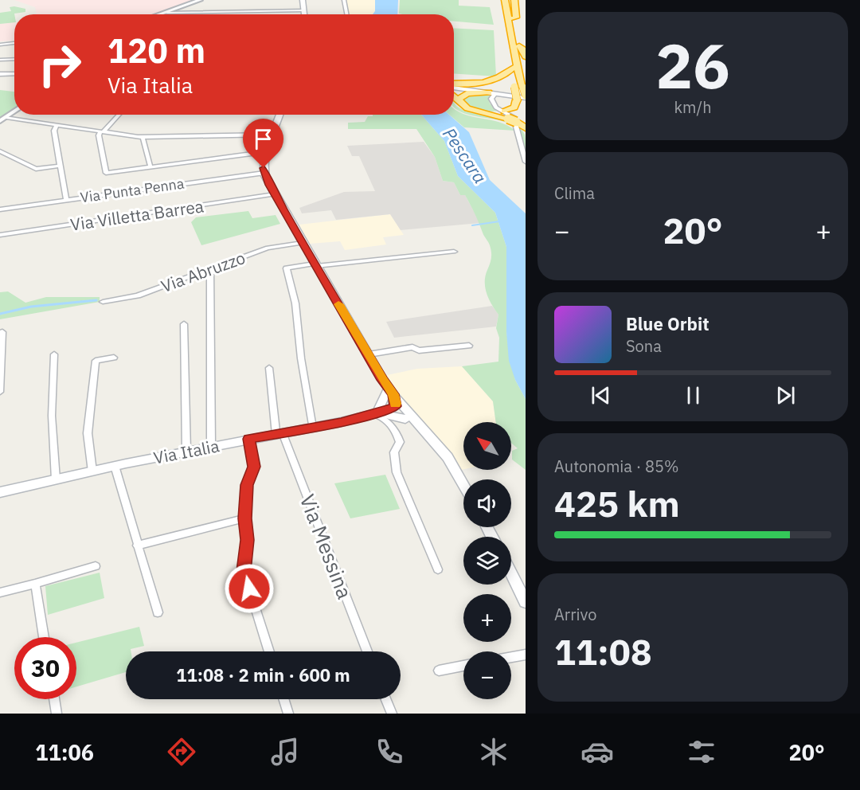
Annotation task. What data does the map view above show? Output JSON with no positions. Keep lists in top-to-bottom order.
{
  "streets": {
    "main road": ["Via Italia"],
    "street": [
      "Via Punta Penna",
      "Via Villetta Barrea",
      "Via Abruzzo",
      "Via Messina"
    ]
  },
  "crossings": [
    ["Via Italia", "Via Messina"]
  ],
  "water": ["Pescara"],
  "north": "top left",
  "page": {
    "tile": [
      ["26", "km/h"],
      "Clima",
      ["Autonomia · 85%", "425 km"],
      ["Arrivo", "11:08"]
    ],
    "turn": ["120 m", "Via Italia"],
    "heat": ["−", "20°", "+"],
    "song": ["Blue Orbit", "Sona"],
    "map_buttons": ["+", "−"],
    "limit": "30",
    "trip": "11:08 · 2 min · 600 m",
    "tabs": ["11:06", "20°"]
  }
}
